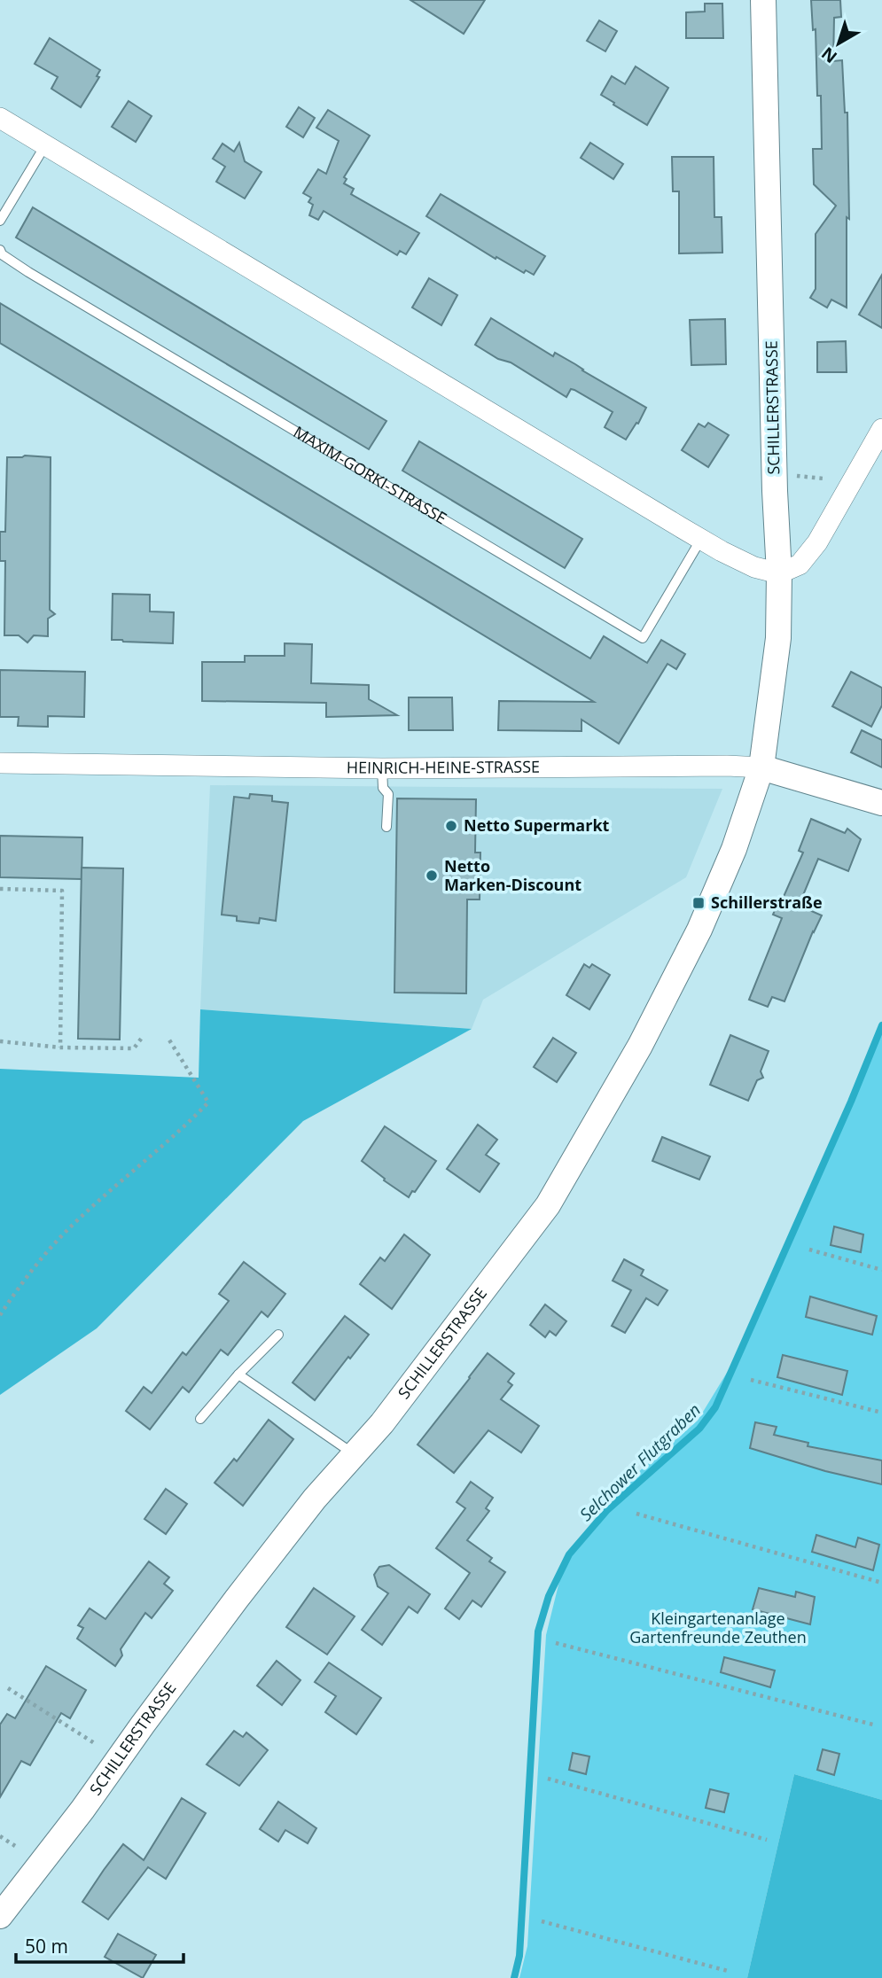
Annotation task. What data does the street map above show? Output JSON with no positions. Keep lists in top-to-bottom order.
{
  "streets": {
    "street": ["SCHILLERSTRASSE", "HEINRICH-HEINE-STRASSE"],
    "lane": ["MAXIM-GORKI-STRASSE"]
  },
  "crossings": [
    ["SCHILLERSTRASSE", "HEINRICH-HEINE-STRASSE"]
  ],
  "water": ["Selchower Flutgraben"],
  "parks": ["Kleingartenanlage Gartenfreunde Zeuthen"],
  "places": {
    "other": ["Netto Supermarkt", "Netto Marken-Discount"],
    "transit": ["Schillerstraße"]
  },
  "scale_bar": "50 m",
  "north": "bottom left"
}
